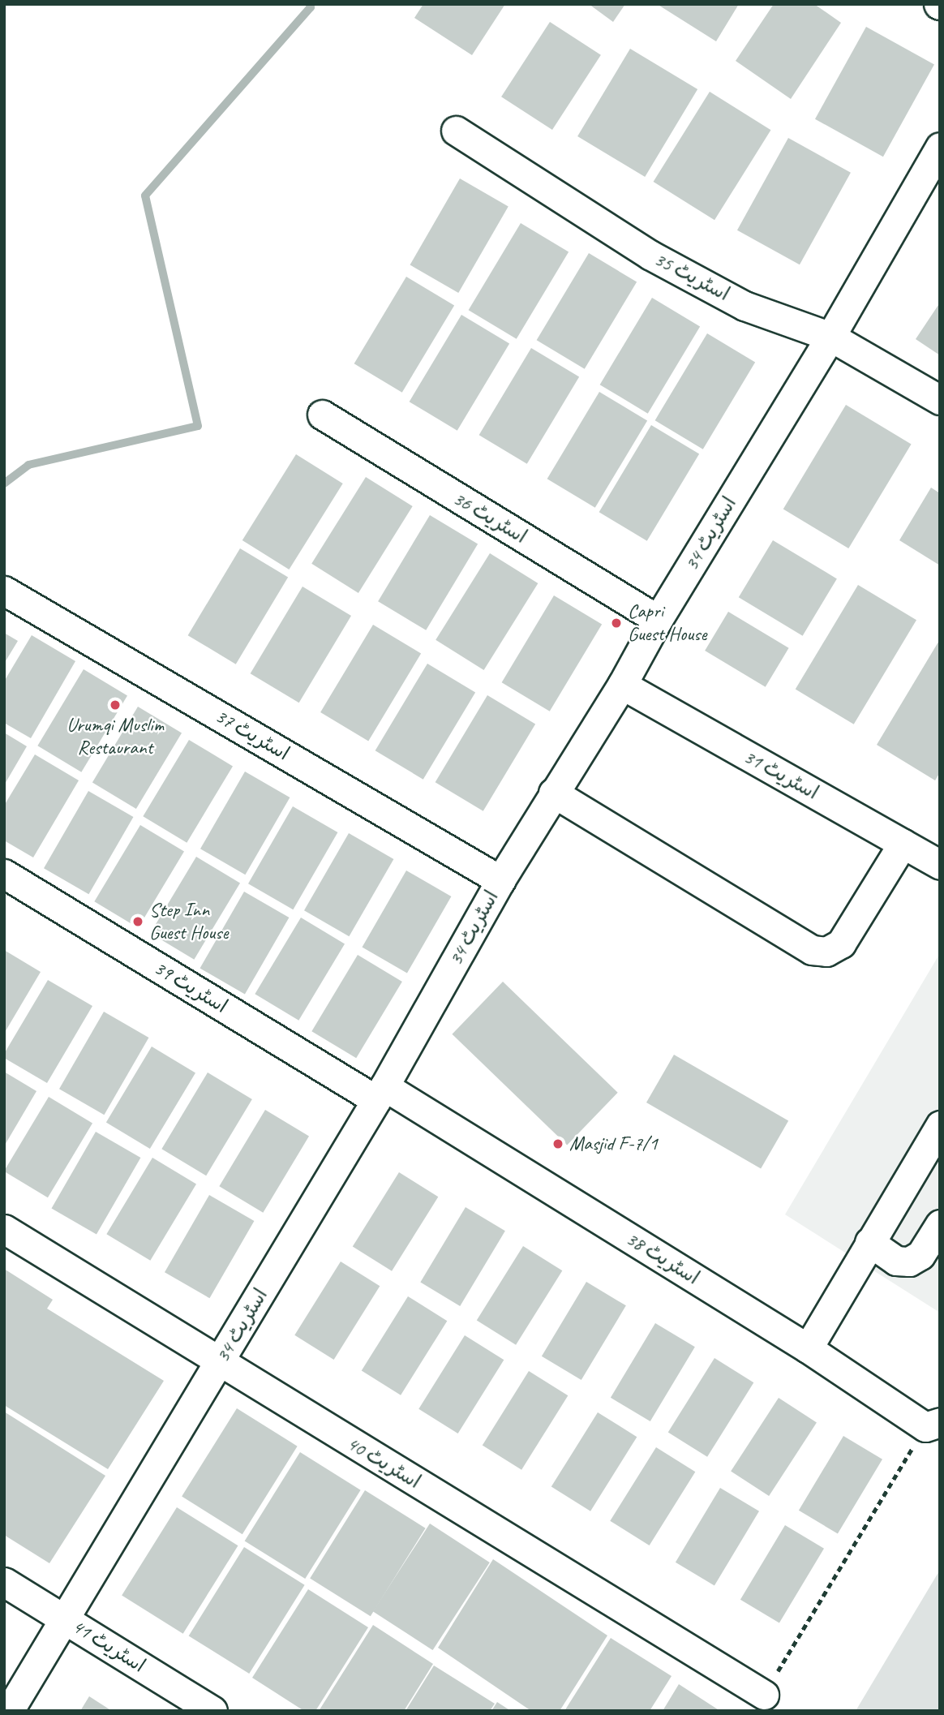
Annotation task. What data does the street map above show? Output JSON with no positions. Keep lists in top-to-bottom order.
{
  "streets": {
    "street": [
      "اسٹریٹ 35",
      "اسٹریٹ 36",
      "اسٹریٹ 34",
      "اسٹریٹ 37",
      "اسٹریٹ 31",
      "اسٹریٹ 39",
      "اسٹریٹ 38",
      "اسٹریٹ 40",
      "اسٹریٹ 41"
    ]
  },
  "crossings": [
    ["اسٹریٹ 35", "اسٹریٹ 34"],
    ["اسٹریٹ 36", "اسٹریٹ 34"],
    ["اسٹریٹ 34", "اسٹریٹ 37"],
    ["اسٹریٹ 34", "اسٹریٹ 31"],
    ["اسٹریٹ 34", "اسٹریٹ 39"],
    ["اسٹریٹ 34", "اسٹریٹ 38"],
    ["اسٹریٹ 34", "اسٹریٹ 40"],
    ["اسٹریٹ 34", "اسٹریٹ 41"],
    ["اسٹریٹ 39", "اسٹریٹ 38"]
  ],
  "places": [
    "Capri Guest House",
    "Urumqi Muslim Restaurant",
    "Step Inn Guest House",
    "Masjid F-7/1"
  ]
}
